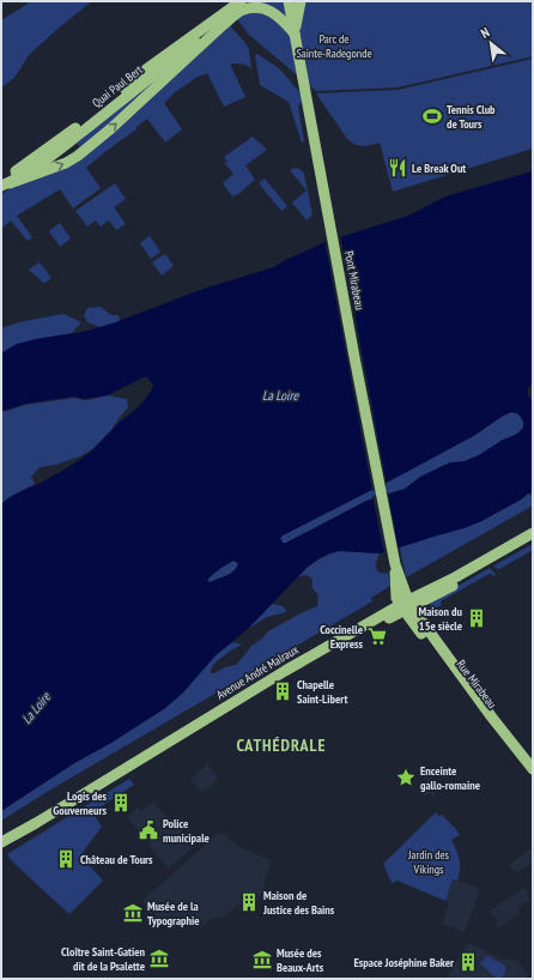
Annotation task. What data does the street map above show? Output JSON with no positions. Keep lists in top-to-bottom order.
{
  "streets": {
    "main road": [
      "Quai Paul Bert",
      "Pont Mirabeau",
      "Avenue André Malraux",
      "Rue Mirabeau"
    ]
  },
  "crossings": [
    ["Pont Mirabeau", "Avenue André Malraux"],
    ["Pont Mirabeau", "Rue Mirabeau"],
    ["Avenue André Malraux", "Rue Mirabeau"]
  ],
  "districts": ["CATHÉDRALE"],
  "water": ["La Loire"],
  "parks": ["Parc de Sainte-Radegonde", "Jardin des Vikings"],
  "places": {
    "sports": ["Tennis Club de Tours"],
    "restaurant": ["Le Break Out"],
    "building": [
      "Maison du 15e siècle",
      "Chapelle Saint-Libert",
      "Logis des Gouverneurs",
      "Château de Tours",
      "Maison de Justice des Bains",
      "Espace Joséphine Baker"
    ],
    "supermarket": ["Coccinelle Express"],
    "place": ["Enceinte gallo-romaine"],
    "public building": ["Police municipale"],
    "museum": ["Musée de la Typographie", "Cloître Saint-Gatien dit de la Psalette", "Musée des Beaux-Arts"]
  },
  "north": "top left"
}
